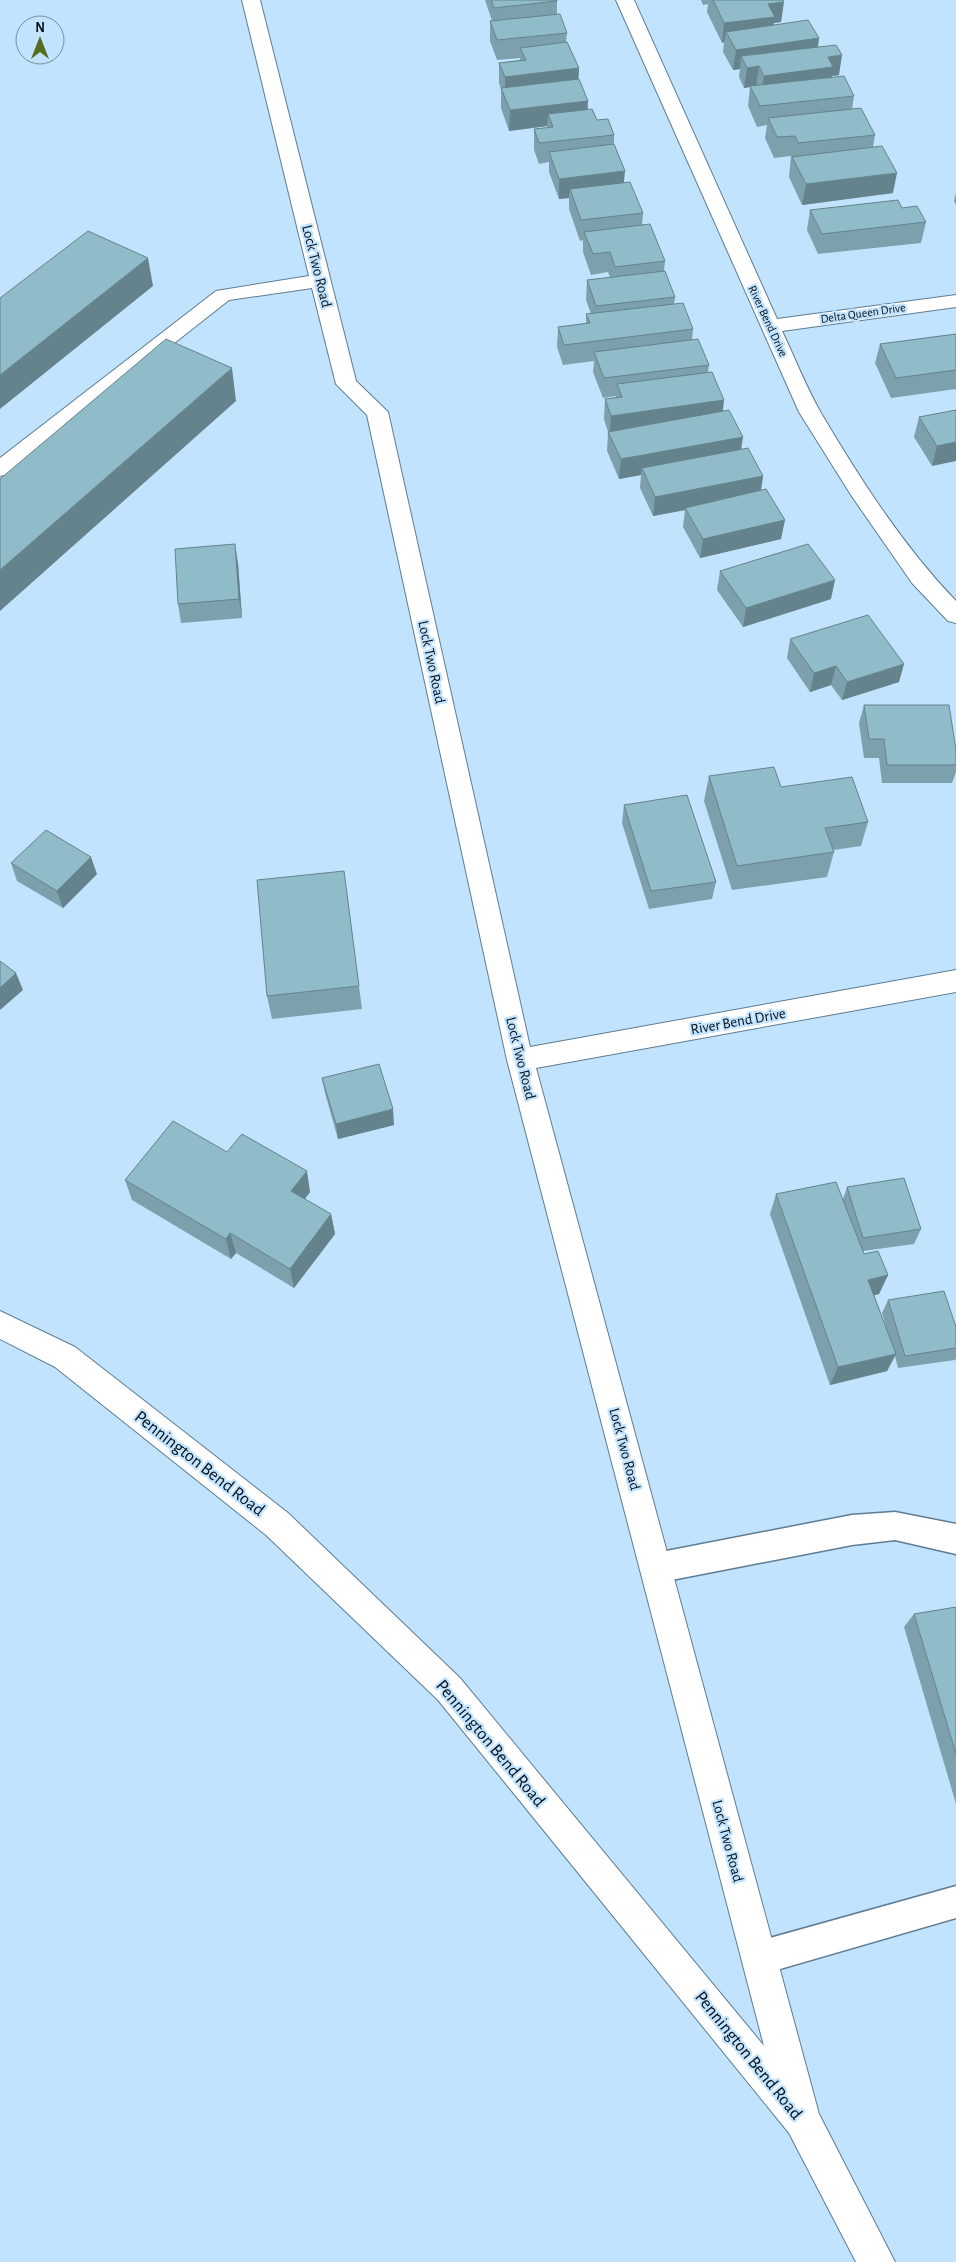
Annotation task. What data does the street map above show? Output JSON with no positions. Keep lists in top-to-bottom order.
{
  "streets": {
    "street": [
      "Lock Two Road",
      "Delta Queen Drive",
      "River Bend Drive",
      "Pennington Bend Road"
    ]
  },
  "crossings": [
    ["Lock Two Road", "River Bend Drive"],
    ["Lock Two Road", "Pennington Bend Road"],
    ["Delta Queen Drive", "River Bend Drive"]
  ],
  "north": "top"
}
